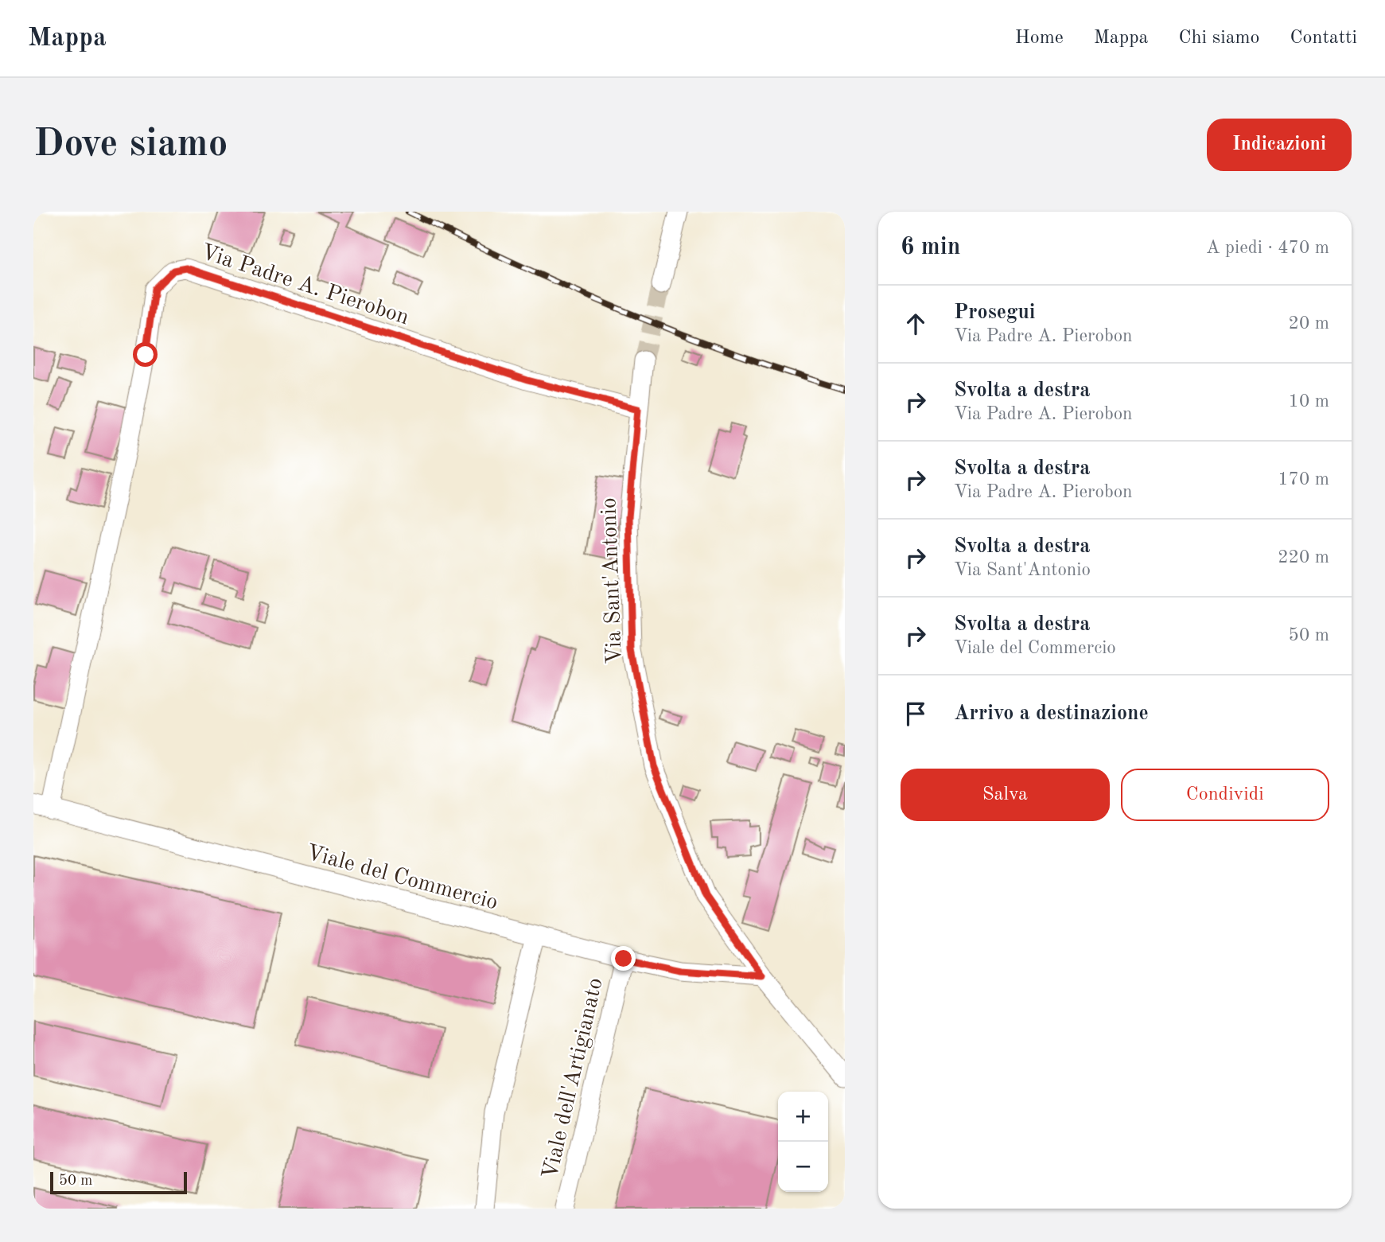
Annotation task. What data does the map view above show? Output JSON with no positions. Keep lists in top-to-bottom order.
{
  "streets": {
    "street": [
      "Via Padre A. Pierobon",
      "Via Sant'Antonio",
      "Viale del Commercio",
      "Viale dell'Artigianato"
    ]
  },
  "crossings": [
    ["Via Padre A. Pierobon", "Via Sant'Antonio"],
    ["Via Padre A. Pierobon", "Viale del Commercio"],
    ["Via Sant'Antonio", "Viale del Commercio"],
    ["Viale del Commercio", "Viale dell'Artigianato"]
  ],
  "scale_bar": "50 m",
  "page": {
    "header": "Mappa",
    "nav": [
      "Home",
      "Mappa",
      "Chi siamo",
      "Contatti"
    ],
    "buttons": [
      "Indicazioni",
      ["Salva", "Condividi"]
    ],
    "title": "Dove siamo",
    "heading": ["6 min", "A piedi · 470 m"],
    "list": [
      ["Prosegui", "Via Padre A. Pierobon", "20 m"],
      ["Svolta a destra", "Via Padre A. Pierobon", "10 m"],
      ["Svolta a destra", "Via Padre A. Pierobon", "170 m"],
      ["Svolta a destra", "Via Sant'Antonio", "220 m"],
      ["Svolta a destra", "Viale del Commercio", "50 m"],
      "Arrivo a destinazione"
    ],
    "map_buttons": ["+", "−"],
    "scale": "50 m"
  }
}
